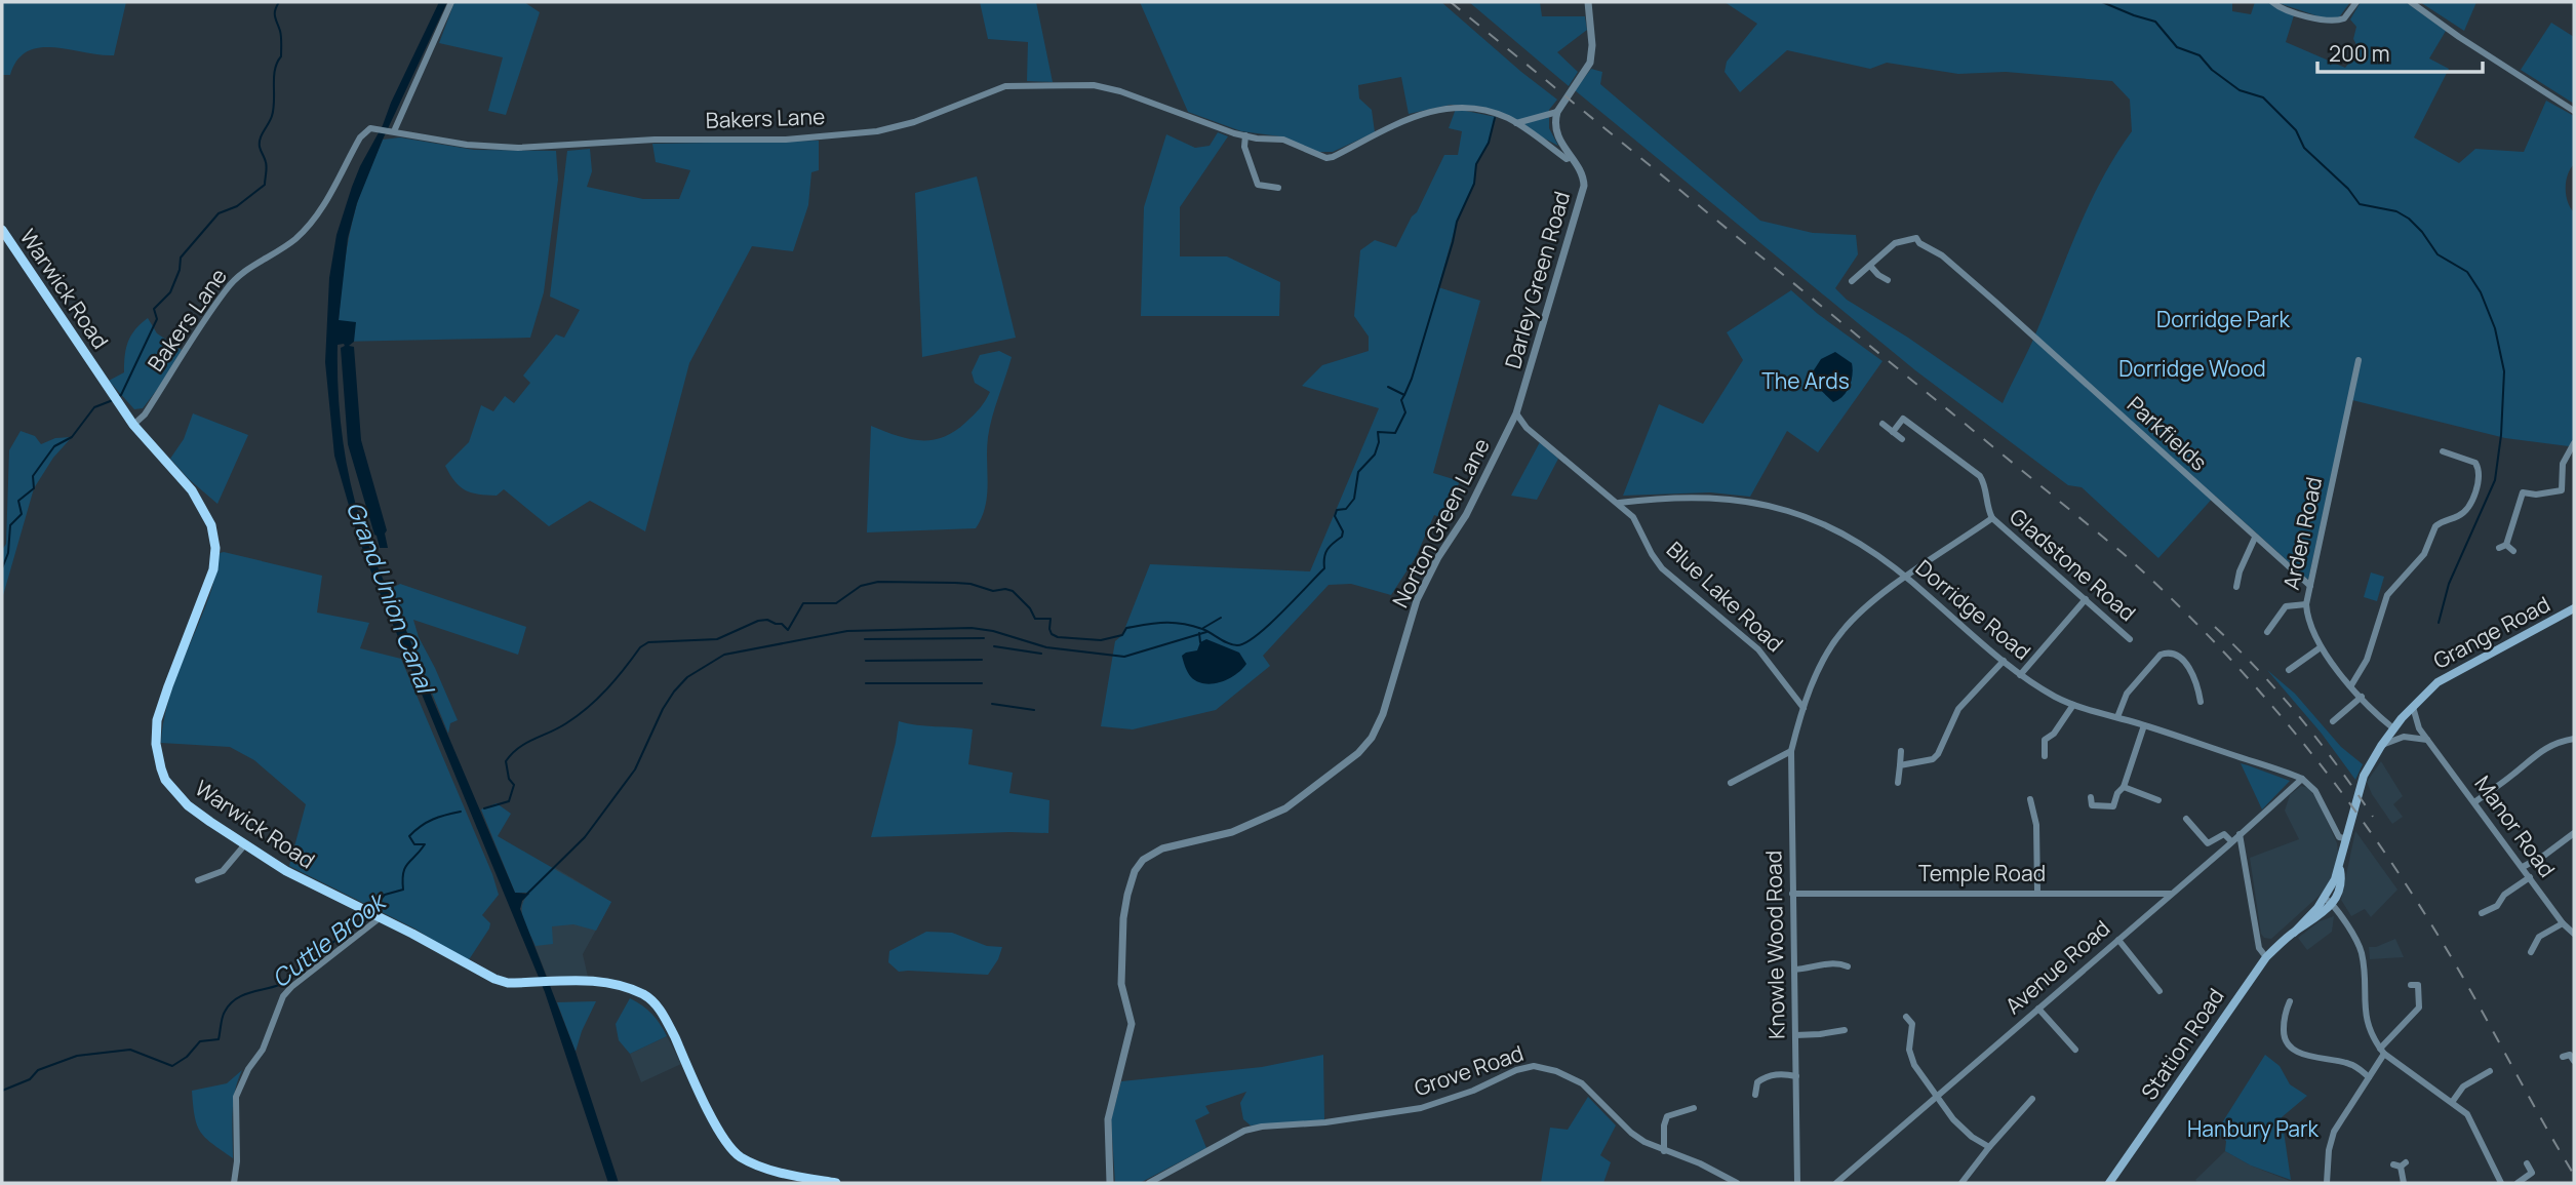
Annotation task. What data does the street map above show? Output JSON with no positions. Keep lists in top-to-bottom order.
{
  "streets": {
    "main road": ["Warwick Road", "Grange Road", "Station Road"],
    "street": [
      "Bakers Lane",
      "Darley Green Road",
      "Parkfields",
      "Norton Green Lane",
      "Arden Road",
      "Gladstone Road",
      "Blue Lake Road",
      "Dorridge Road",
      "Manor Road",
      "Temple Road",
      "Knowle Wood Road",
      "Avenue Road",
      "Grove Road"
    ]
  },
  "crossings": [
    ["Bakers Lane", "Darley Green Road"],
    ["Bakers Lane", "Warwick Road"],
    ["Darley Green Road", "Norton Green Lane"],
    ["Darley Green Road", "Blue Lake Road"],
    ["Parkfields", "Arden Road"],
    ["Norton Green Lane", "Blue Lake Road"],
    ["Arden Road", "Grange Road"],
    ["Gladstone Road", "Knowle Wood Road"],
    ["Blue Lake Road", "Dorridge Road"],
    ["Blue Lake Road", "Knowle Wood Road"],
    ["Dorridge Road", "Knowle Wood Road"],
    ["Dorridge Road", "Avenue Road"],
    ["Grange Road", "Manor Road"],
    ["Temple Road", "Knowle Wood Road"],
    ["Temple Road", "Avenue Road"]
  ],
  "water": ["Grand Union Canal", "Cuttle Brook"],
  "parks": [
    "Dorridge Park",
    "Dorridge Wood",
    "The Ards",
    "Hanbury Park"
  ],
  "scale_bar": "200 m"
}
